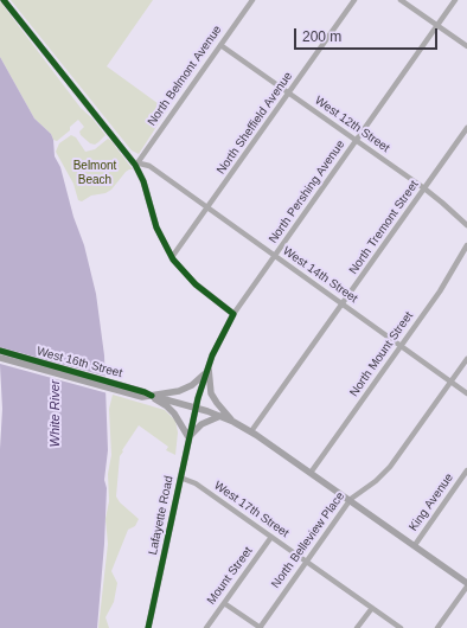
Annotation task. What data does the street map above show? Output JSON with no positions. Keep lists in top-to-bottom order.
{
  "streets": {
    "main road": ["North Pershing Avenue", "West 16th Street", "Lafayette Road"],
    "street": [
      "North Belmont Avenue",
      "North Sheffield Avenue",
      "West 12th Street",
      "North Tremont Street",
      "West 14th Street",
      "North Mount Street",
      "King Avenue",
      "West 17th Street",
      "North Belleview Place",
      "Mount Street"
    ]
  },
  "crossings": [
    ["North Belmont Avenue", "West 12th Street"],
    ["North Belmont Avenue", "West 14th Street"],
    ["North Sheffield Avenue", "West 12th Street"],
    ["North Sheffield Avenue", "West 14th Street"],
    ["West 12th Street", "North Pershing Avenue"],
    ["West 12th Street", "North Tremont Street"],
    ["North Pershing Avenue", "West 14th Street"],
    ["North Pershing Avenue", "West 16th Street"],
    ["North Pershing Avenue", "Lafayette Road"],
    ["North Tremont Street", "West 14th Street"],
    ["North Tremont Street", "West 16th Street"],
    ["West 14th Street", "North Mount Street"],
    ["West 14th Street", "North Belleview Place"],
    ["North Mount Street", "West 16th Street"],
    ["West 16th Street", "King Avenue"],
    ["West 16th Street", "Lafayette Road"],
    ["West 16th Street", "North Belleview Place"],
    ["West 17th Street", "Lafayette Road"],
    ["West 17th Street", "North Belleview Place"],
    ["West 17th Street", "Mount Street"]
  ],
  "water": ["White River"],
  "parks": ["Belmont Beach"],
  "scale_bar": "200 m"
}
